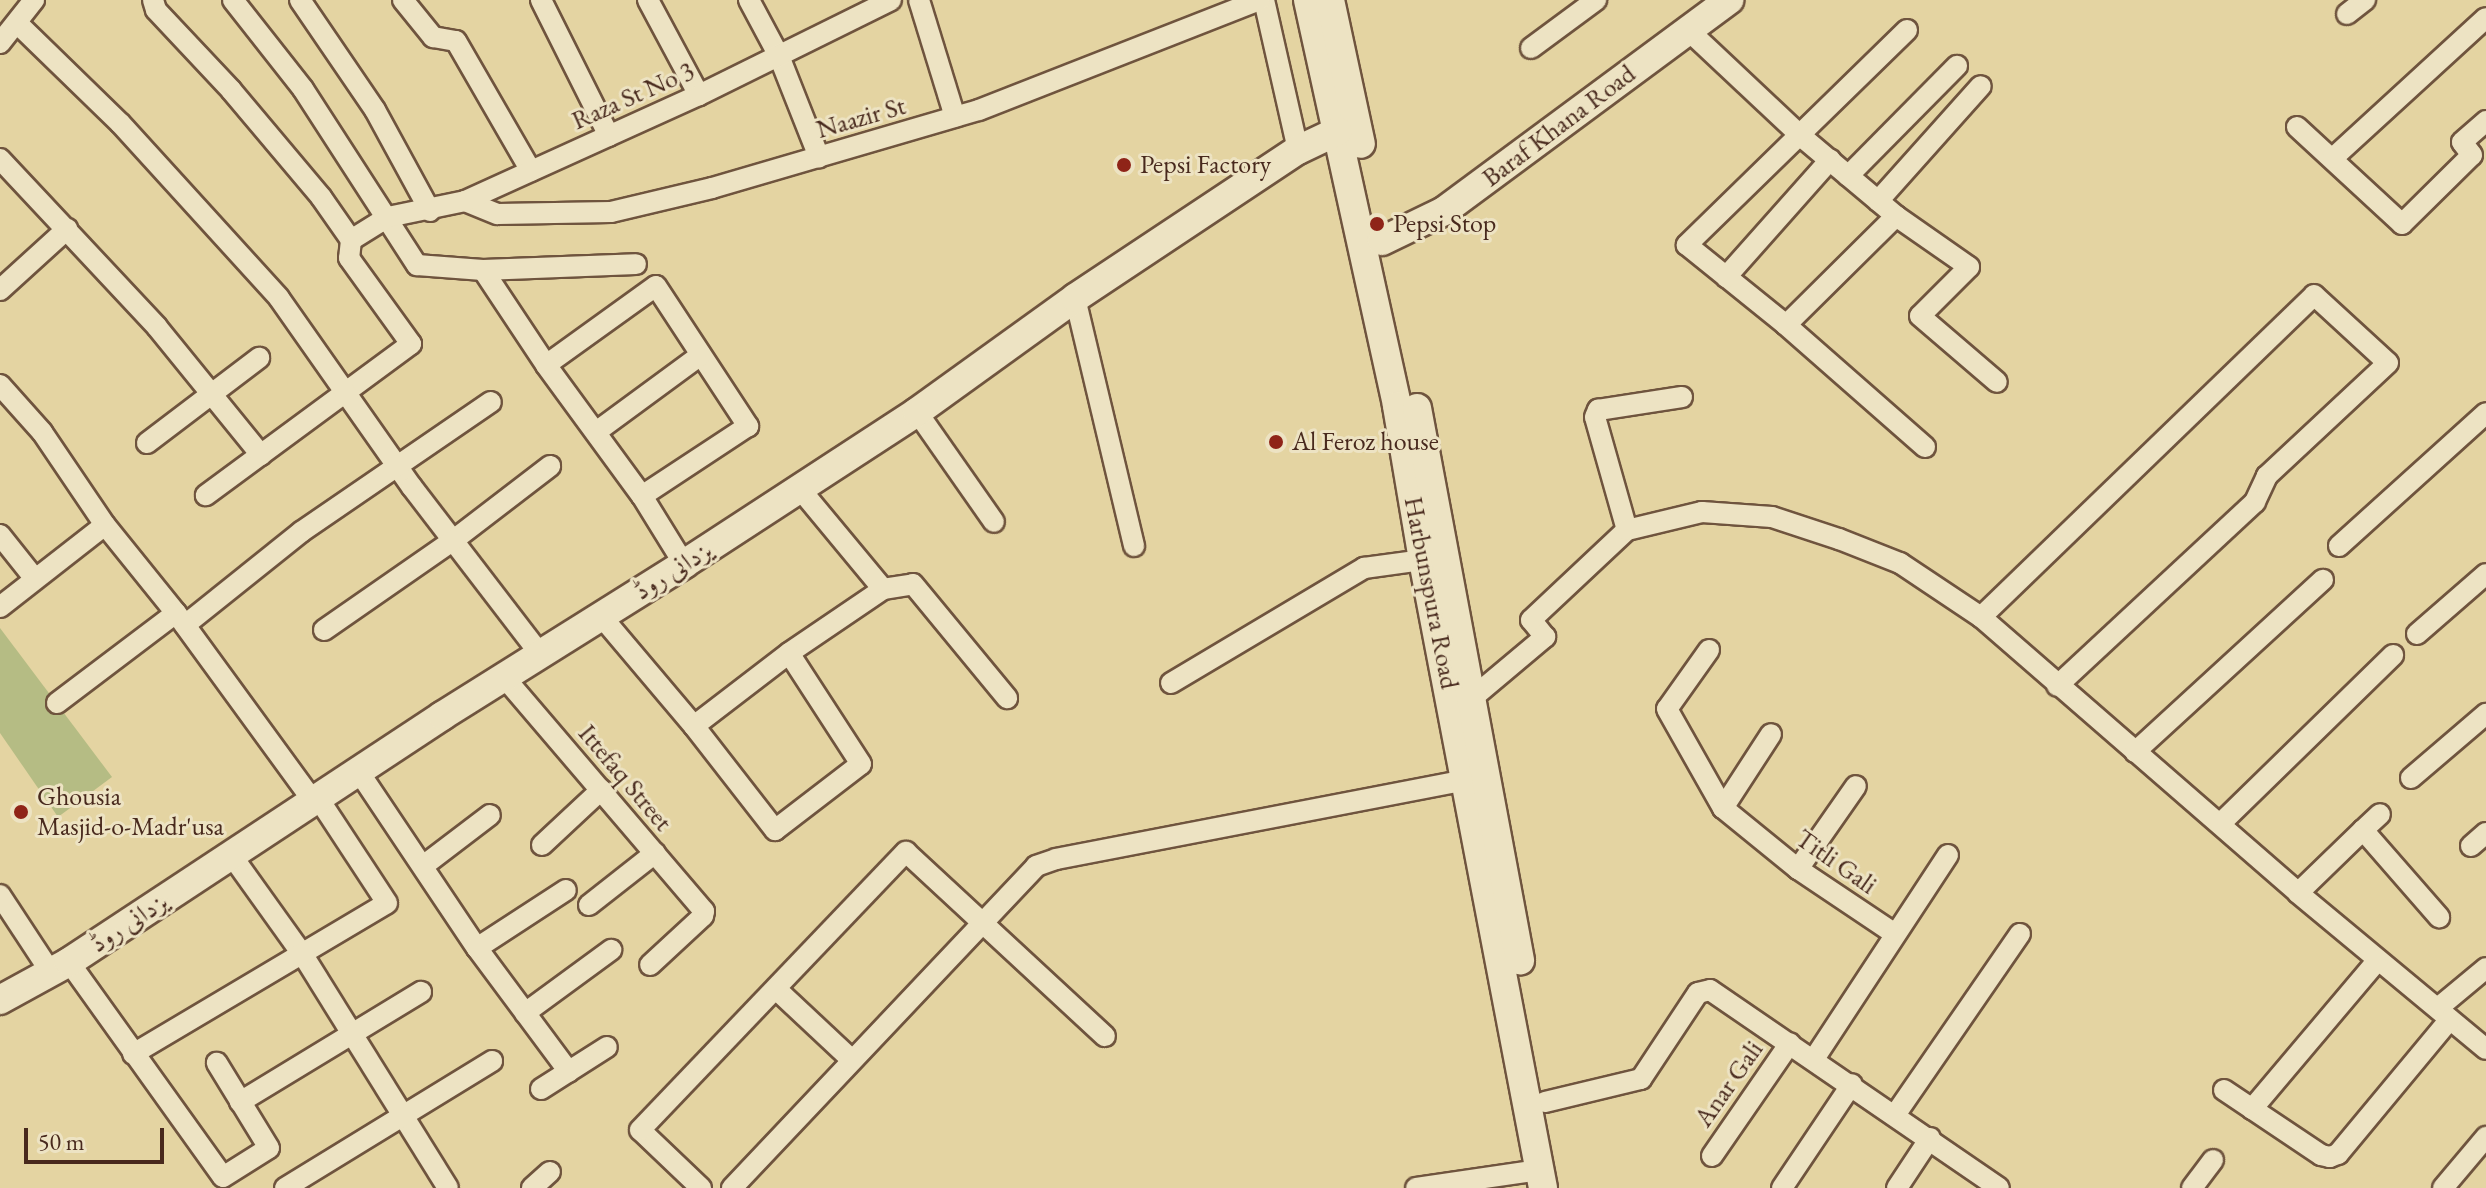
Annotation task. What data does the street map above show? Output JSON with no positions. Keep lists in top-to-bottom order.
{
  "streets": {
    "main road": ["Baraf Khana Road", "یزدانی روڈ", "Harbunspura Road"],
    "street": [
      "Raza St No 3",
      "Naazir St",
      "Ittefaq Street",
      "Titli Gali",
      "Anar Gali"
    ]
  },
  "crossings": [
    ["Raza St No 3", "Naazir St"],
    ["Baraf Khana Road", "Harbunspura Road"],
    ["یزدانی روڈ", "Harbunspura Road"],
    ["یزدانی روڈ", "Ittefaq Street"]
  ],
  "places": [
    "Pepsi Factory",
    "Pepsi Stop",
    "Al Feroz house",
    "Ghousia Masjid-o-Madr'usa"
  ],
  "scale_bar": "50 m"
}
